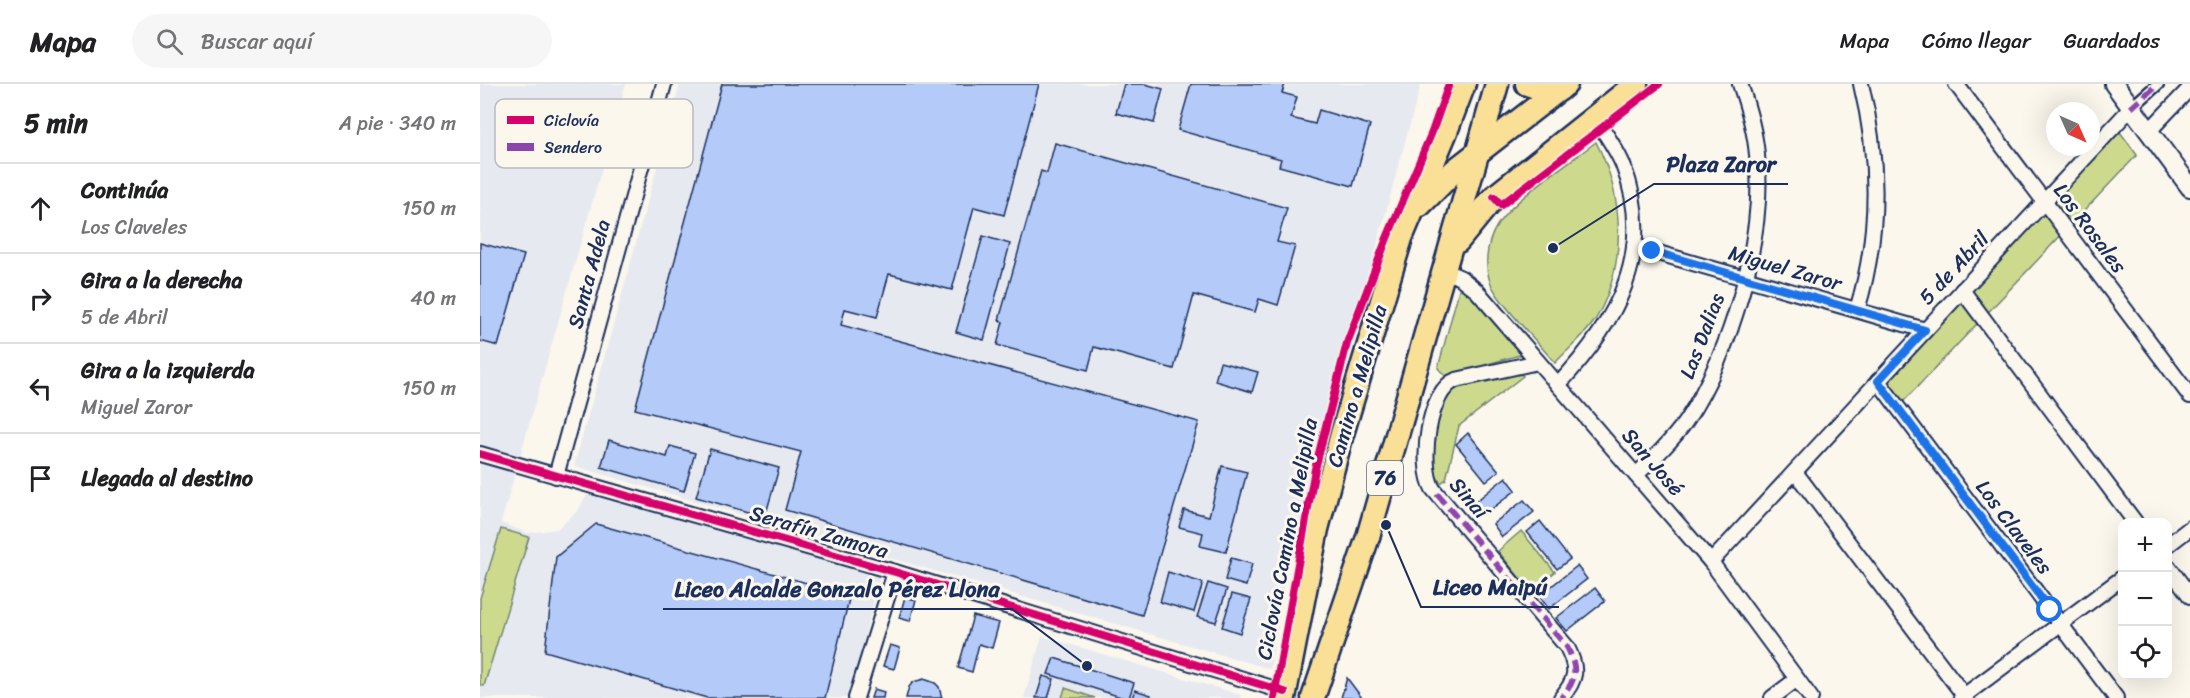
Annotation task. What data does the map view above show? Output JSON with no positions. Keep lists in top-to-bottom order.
{
  "streets": {
    "main road": ["Camino a Melipilla", "76"],
    "street": [
      "Los Rosales",
      "Miguel Zaror",
      "5 de Abril",
      "Santa Adela",
      "Las Dalias",
      "San José",
      "Sinaí",
      "Los Claveles",
      "Serafín Zamora"
    ],
    "cycle path": ["Ciclovía Camino a Melipilla"]
  },
  "crossings": [
    ["Los Rosales", "5 de Abril"],
    ["Miguel Zaror", "5 de Abril"],
    ["Miguel Zaror", "Las Dalias"],
    ["5 de Abril", "San José"],
    ["5 de Abril", "Los Claveles"],
    ["Santa Adela", "Serafín Zamora"],
    ["Las Dalias", "San José"],
    ["Camino a Melipilla", "Serafín Zamora"],
    ["San José", "76"],
    ["San José", "Sinaí"]
  ],
  "places": ["Plaza Zaror", "Liceo Maipú", "Liceo Alcalde Gonzalo Pérez Llona"],
  "legend": ["Ciclovía", "Sendero"],
  "north": "bottom right",
  "page": {
    "header": "Mapa",
    "search": "Buscar aquí",
    "nav": ["Mapa", "Cómo llegar", "Guardados"],
    "heading": ["5 min", "A pie · 340 m"],
    "list": [
      ["Continúa", "Los Claveles", "150 m"],
      ["Gira a la derecha", "5 de Abril", "40 m"],
      ["Gira a la izquierda", "Miguel Zaror", "150 m"],
      "Llegada al destino"
    ],
    "map_buttons": ["+", "−"]
  }
}
